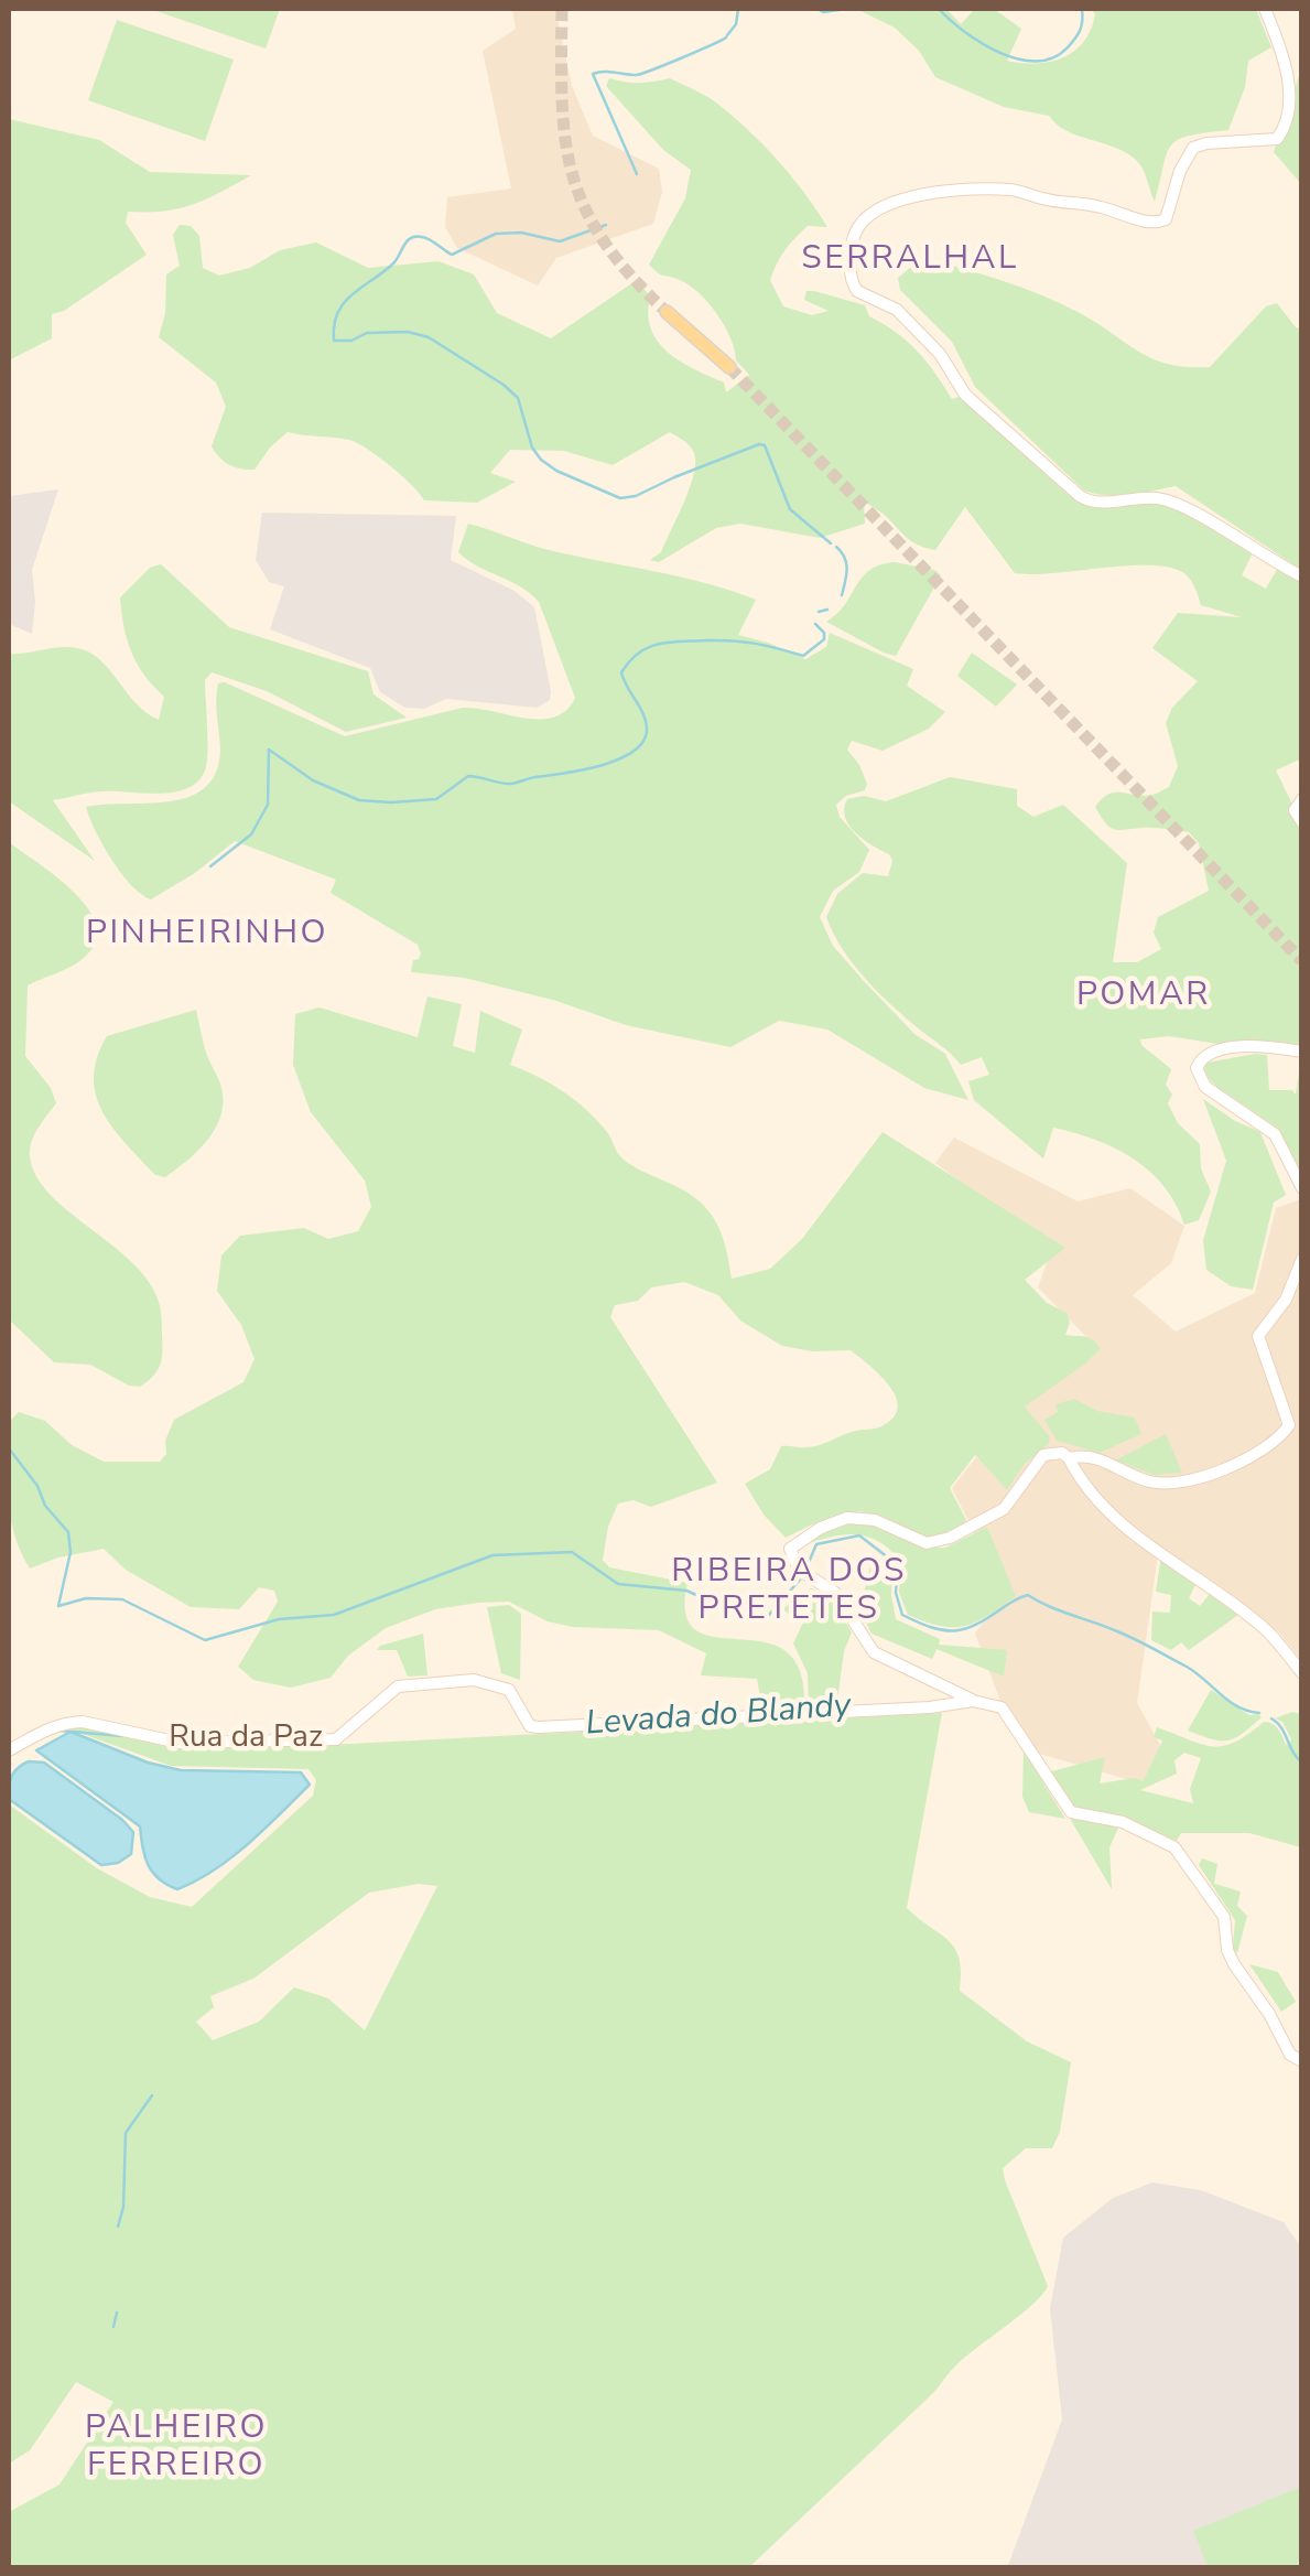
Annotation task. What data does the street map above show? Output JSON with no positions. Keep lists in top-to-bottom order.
{
  "streets": {
    "street": ["Rua da Paz"]
  },
  "districts": [
    "SERRALHAL",
    "PINHEIRINHO",
    "POMAR",
    "RIBEIRA DOS PRETETES",
    "PALHEIRO FERREIRO"
  ],
  "water": ["Levada do Blandy"]
}
